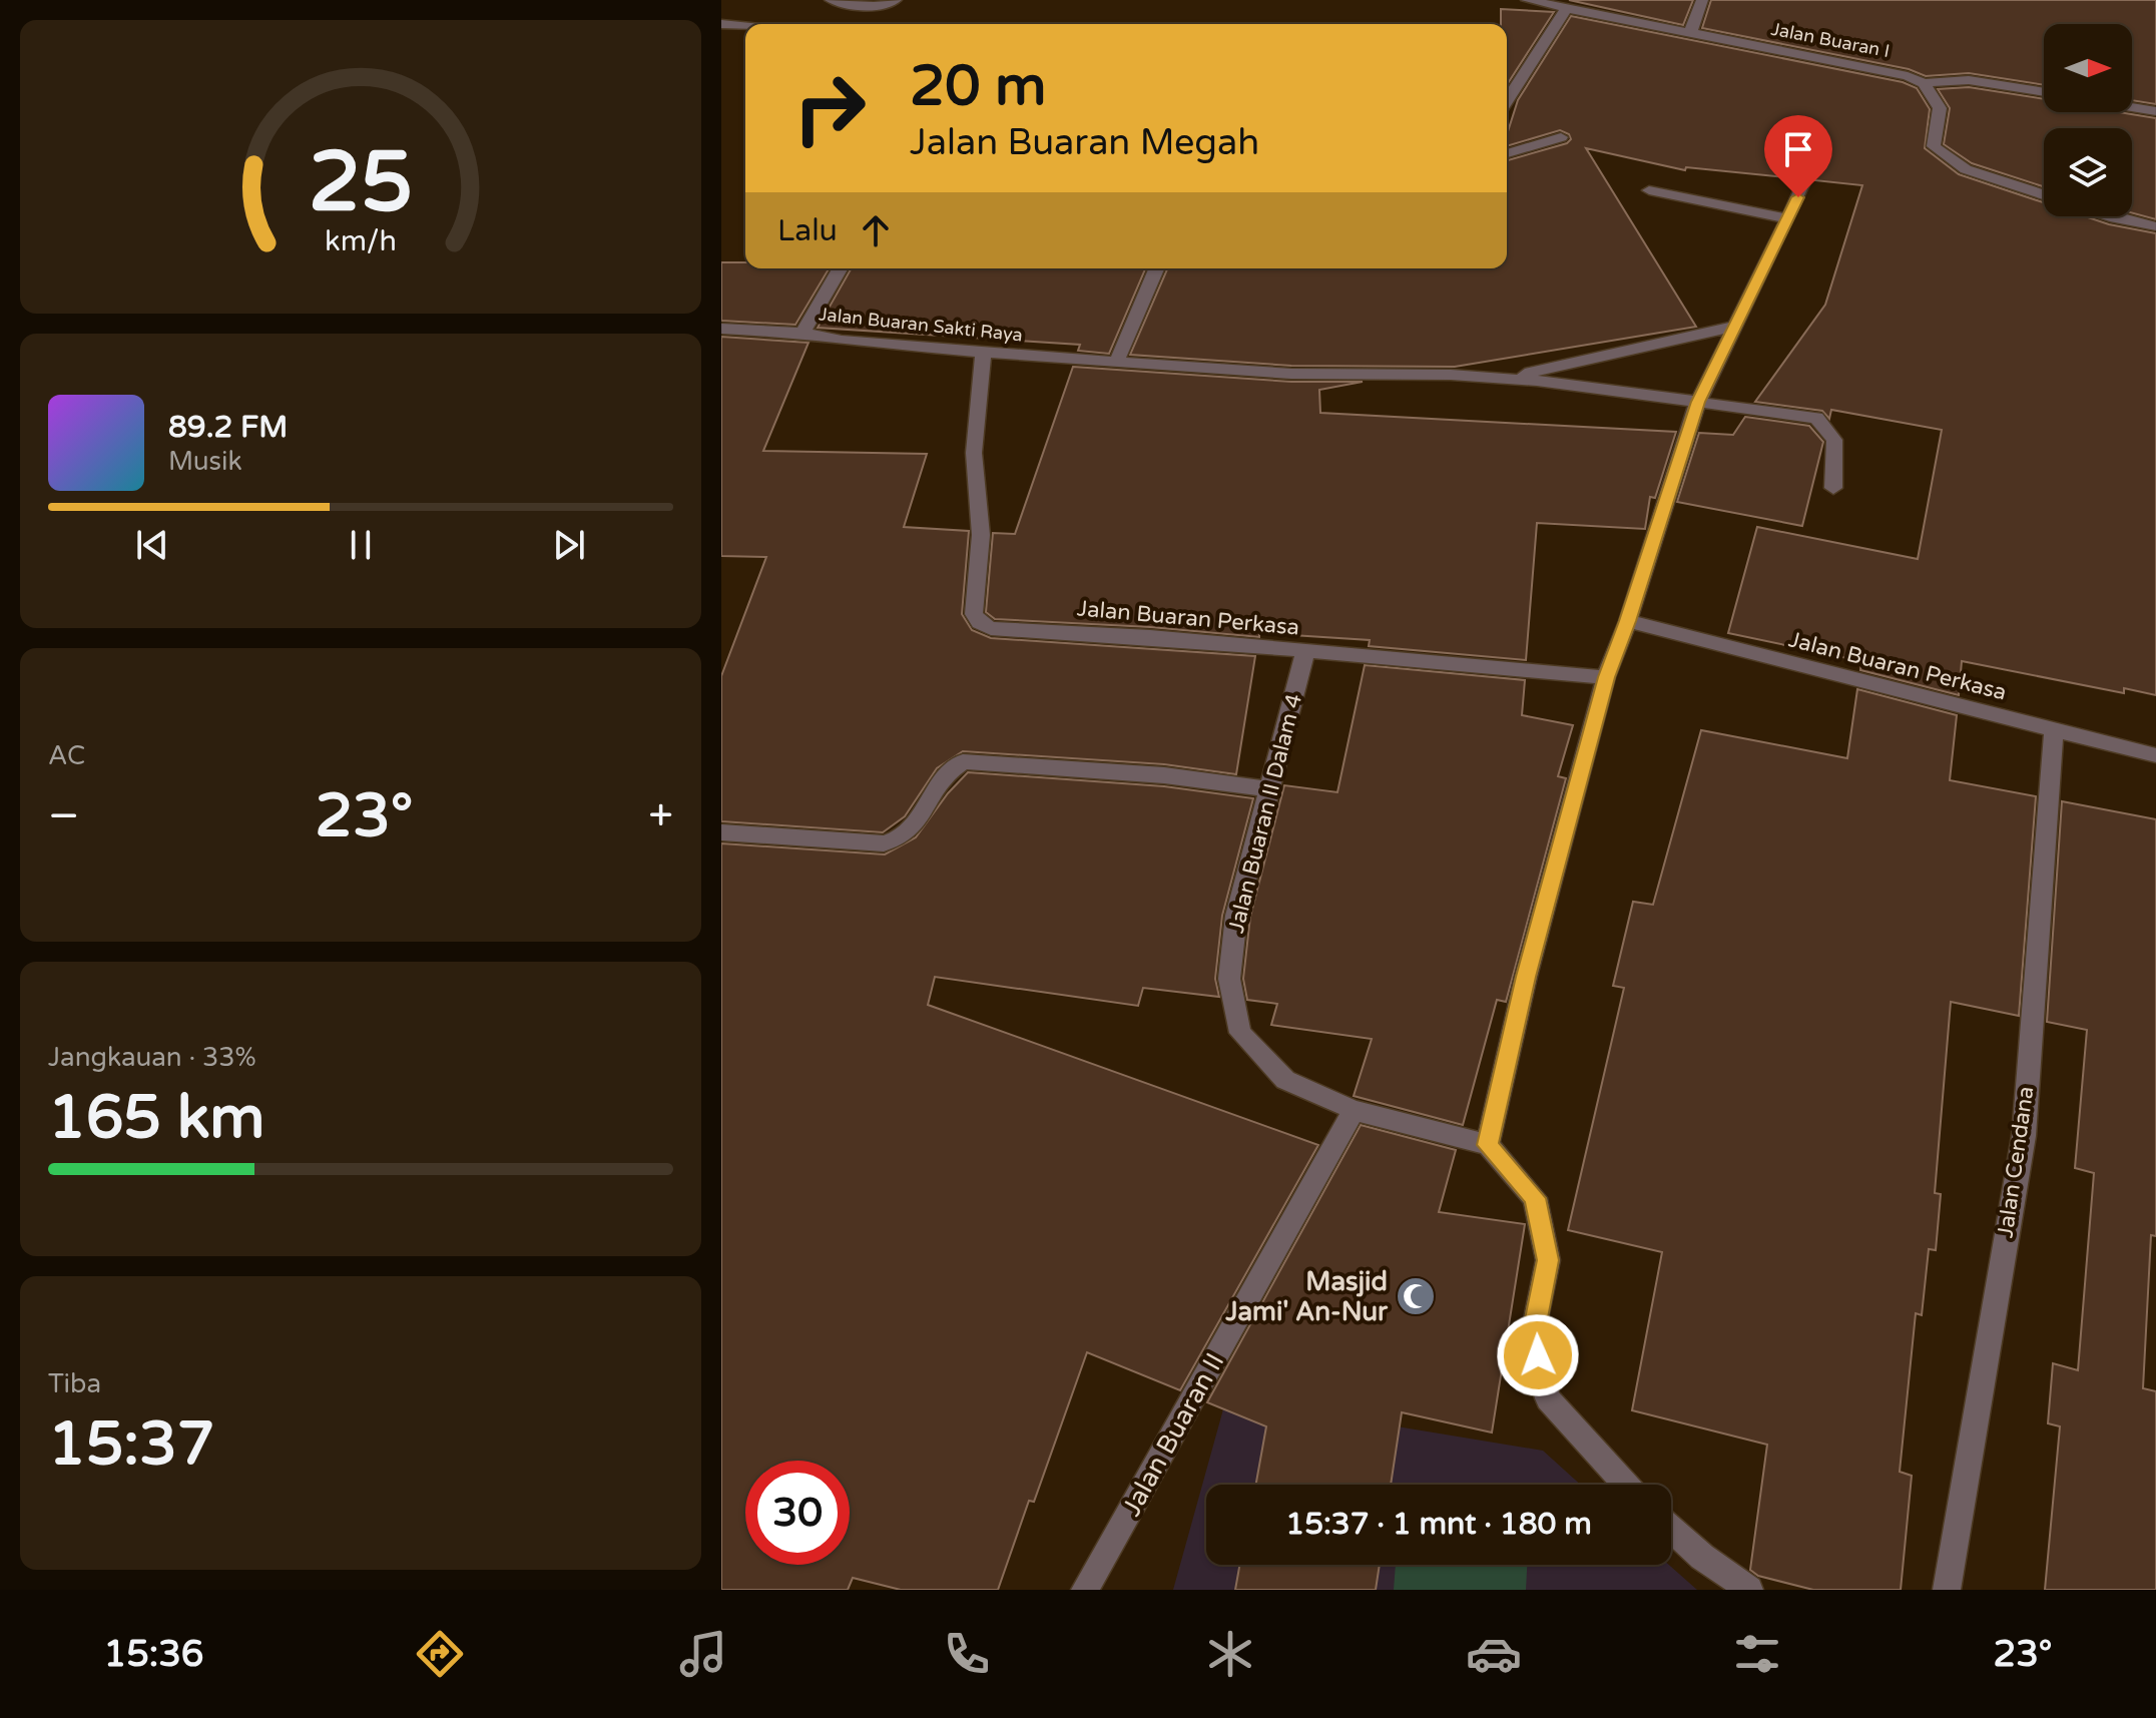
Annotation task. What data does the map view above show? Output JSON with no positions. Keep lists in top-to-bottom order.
{
  "streets": {
    "street": [
      "Jalan Buaran I",
      "Jalan Buaran Sakti Raya",
      "Jalan Buaran Perkasa",
      "Jalan Buaran II Dalam 4",
      "Jalan Cendana",
      "Jalan Buaran II"
    ]
  },
  "crossings": [
    ["Jalan Buaran Sakti Raya", "Jalan Buaran Perkasa"],
    ["Jalan Buaran Perkasa", "Jalan Buaran II Dalam 4"],
    ["Jalan Buaran Perkasa", "Jalan Cendana"],
    ["Jalan Buaran II Dalam 4", "Jalan Buaran II"]
  ],
  "places": {
    "mosque": ["Masjid Jami' An-Nur"]
  },
  "north": "right",
  "page": {
    "turn": ["20 m", "Jalan Buaran Megah"],
    "then": "Lalu",
    "song": ["89.2 FM", "Musik"],
    "tile": [
      "AC",
      ["Jangkauan · 33%", "165 km"],
      ["Tiba", "15:37"]
    ],
    "heat": ["−", "23°", "+"],
    "limit": "30",
    "trip": "15:37 · 1 mnt · 180 m",
    "tabs": ["15:36", "23°"],
    "gauge": ["25", "km/h"]
  }
}
